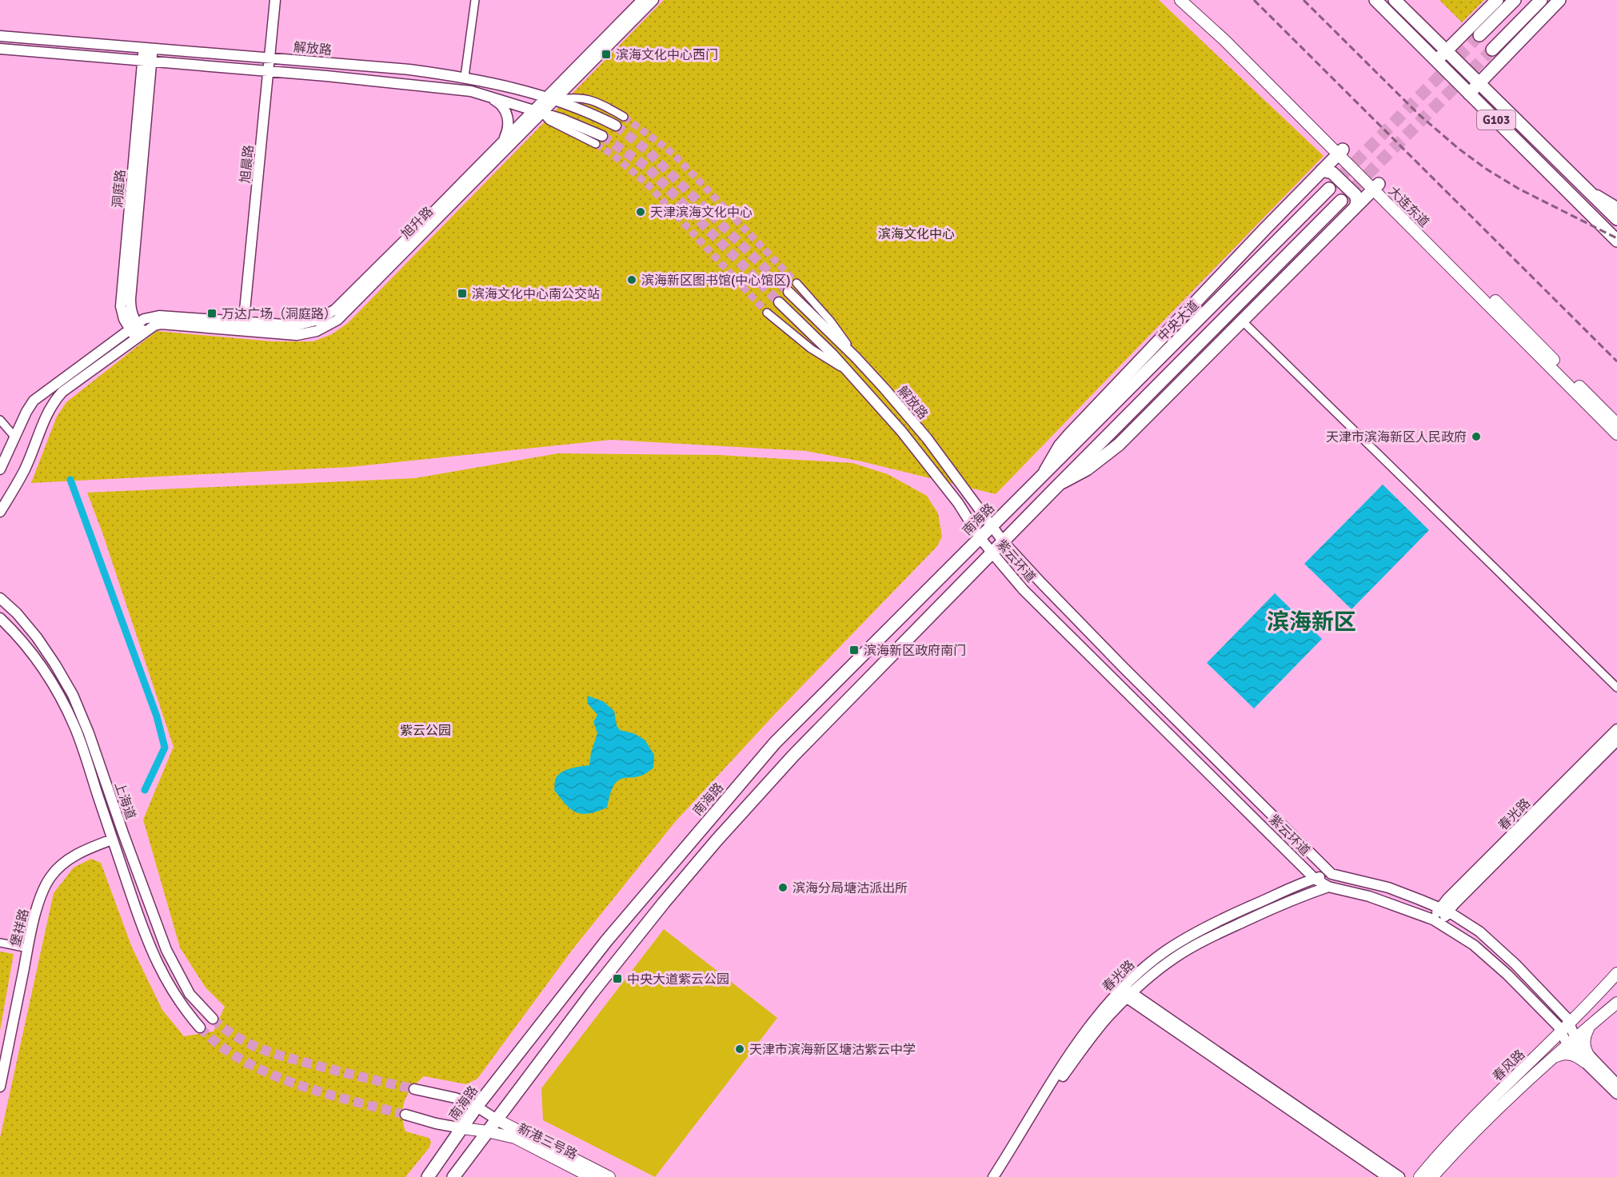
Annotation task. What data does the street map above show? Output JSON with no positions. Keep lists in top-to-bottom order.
{
  "streets": {
    "main road": [
      "G103",
      "大连东道",
      "中央大道",
      "南海路",
      "春风路",
      "新港三号路"
    ],
    "street": [
      "解放路",
      "旭晨路",
      "洞庭路",
      "旭升路",
      "紫云环道",
      "上海道",
      "春光路",
      "堡祥路"
    ]
  },
  "crossings": [
    ["解放路", "旭晨路"],
    ["解放路", "洞庭路"],
    ["解放路", "旭升路"],
    ["解放路", "南海路"],
    ["解放路", "紫云环道"],
    ["旭晨路", "旭升路"],
    ["洞庭路", "旭升路"],
    ["中央大道", "南海路"],
    ["南海路", "紫云环道"],
    ["南海路", "新港三号路"],
    ["紫云环道", "春光路"],
    ["紫云环道", "春风路"],
    ["上海道", "堡祥路"]
  ],
  "districts": ["滨海新区"],
  "parks": ["滨海文化中心", "紫云公园"],
  "places": {
    "transit": [
      "滨海文化中心西门",
      "滨海文化中心南公交站",
      "万达广场（洞庭路）",
      "滨海新区政府南门",
      "中央大道紫云公园"
    ],
    "other": [
      "天津滨海文化中心",
      "滨海新区图书馆(中心馆区)",
      "天津市滨海新区人民政府",
      "滨海分局塘沽派出所",
      "天津市滨海新区塘沽紫云中学"
    ]
  }
}
